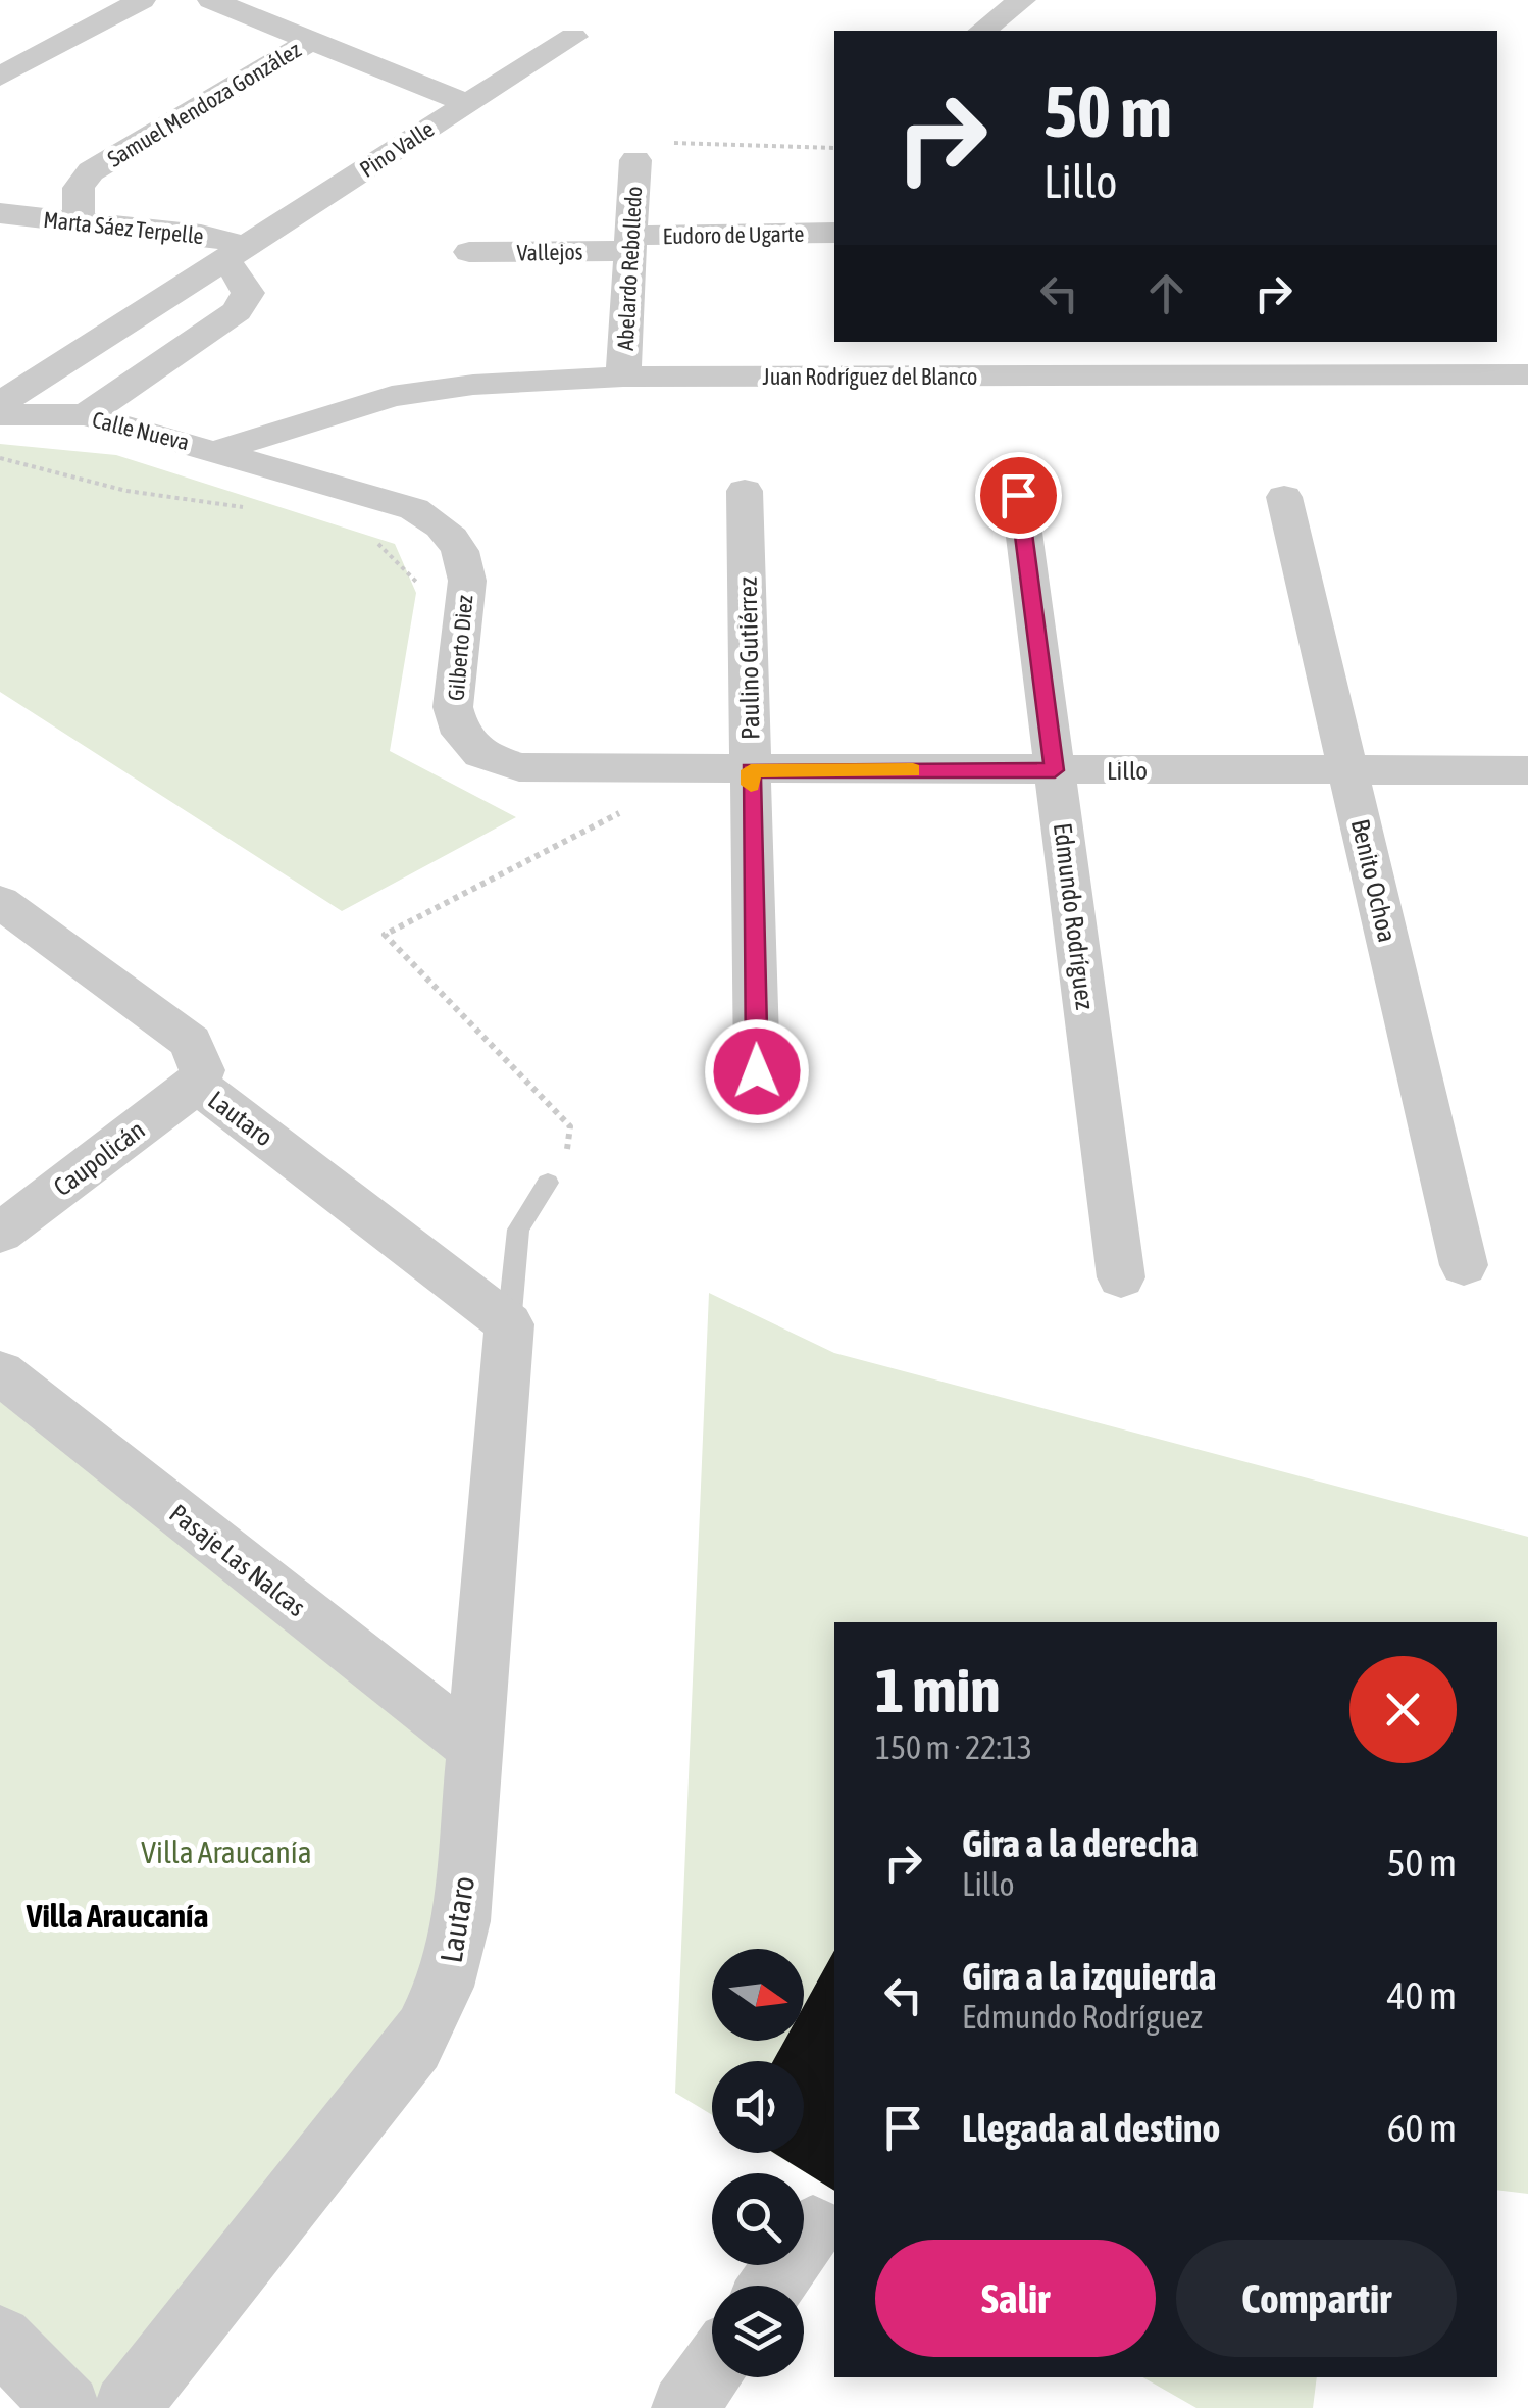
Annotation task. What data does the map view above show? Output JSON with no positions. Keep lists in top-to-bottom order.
{
  "streets": {
    "street": [
      "Samuel Mendoza González",
      "Pino Valle",
      "Marta Sáez Terpelle",
      "Eudoro de Ugarte",
      "Vallejos",
      "Abelardo Rebolledo",
      "Juan Rodríguez del Blanco",
      "Calle Nueva",
      "Gilberto Diez",
      "Paulino Gutiérrez",
      "Lillo",
      "Benito Ochoa",
      "Edmundo Rodríguez",
      "Lautaro",
      "Caupolicán",
      "Pasaje Las Nalcas"
    ]
  },
  "crossings": [
    ["Samuel Mendoza González", "Marta Sáez Terpelle"],
    ["Pino Valle", "Marta Sáez Terpelle"],
    ["Eudoro de Ugarte", "Vallejos"],
    ["Eudoro de Ugarte", "Abelardo Rebolledo"],
    ["Vallejos", "Abelardo Rebolledo"],
    ["Abelardo Rebolledo", "Juan Rodríguez del Blanco"],
    ["Juan Rodríguez del Blanco", "Calle Nueva"],
    ["Juan Rodríguez del Blanco", "Gilberto Diez"],
    ["Calle Nueva", "Gilberto Diez"],
    ["Gilberto Diez", "Lillo"],
    ["Paulino Gutiérrez", "Lillo"],
    ["Lillo", "Benito Ochoa"],
    ["Lillo", "Edmundo Rodríguez"],
    ["Lautaro", "Caupolicán"],
    ["Lautaro", "Pasaje Las Nalcas"]
  ],
  "districts": ["Villa Araucanía"],
  "parks": ["Villa Araucanía"],
  "north": "right",
  "page": {
    "turn": ["50 m", "Lillo"],
    "heading": ["1 min", "150 m · 22:13"],
    "list": [
      {
        "name": "Gira a la derecha",
        "note": "Lillo",
        "value": "50 m"
      },
      {
        "name": "Gira a la izquierda",
        "note": "Edmundo Rodríguez",
        "value": "40 m"
      },
      {
        "name": "Llegada al destino",
        "value": "60 m"
      }
    ],
    "buttons": ["Salir", "Compartir"]
  }
}
